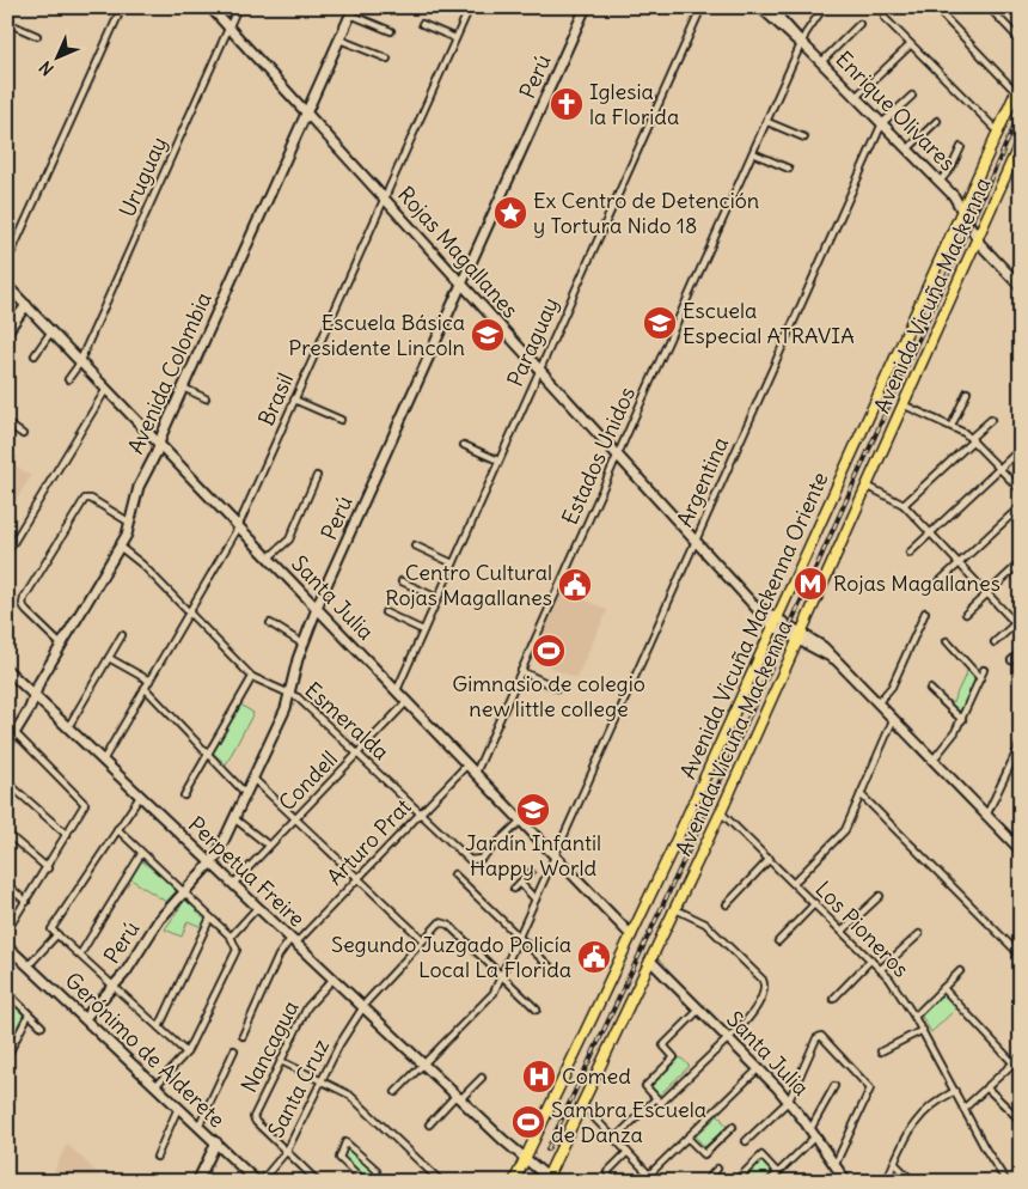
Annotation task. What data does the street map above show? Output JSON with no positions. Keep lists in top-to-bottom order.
{
  "streets": {
    "main road": ["Avenida Vicuña Mackenna", "Avenida Vicuña Mackenna Oriente"],
    "street": [
      "Perú",
      "Enrique Olivares",
      "Uruguay",
      "Rojas Magallanes",
      "Paraguay",
      "Avenida Colombia",
      "Brasil",
      "Estados Unidos",
      "Argentina",
      "Santa Julia",
      "Esmeralda",
      "Condell",
      "Arturo Prat",
      "Perpetua Freire",
      "Los Pioneros",
      "Nancagua",
      "Gerónimo de Alderete",
      "Santa Cruz"
    ]
  },
  "crossings": [
    ["Perú", "Rojas Magallanes"],
    ["Perú", "Santa Julia"],
    ["Perú", "Esmeralda"],
    ["Perú", "Perpetua Freire"],
    ["Perú", "Gerónimo de Alderete"],
    ["Enrique Olivares", "Avenida Vicuña Mackenna"],
    ["Enrique Olivares", "Estados Unidos"],
    ["Enrique Olivares", "Argentina"],
    ["Enrique Olivares", "Avenida Vicuña Mackenna Oriente"],
    ["Uruguay", "Rojas Magallanes"],
    ["Uruguay", "Santa Julia"],
    ["Rojas Magallanes", "Avenida Vicuña Mackenna"],
    ["Rojas Magallanes", "Paraguay"],
    ["Rojas Magallanes", "Avenida Colombia"],
    ["Rojas Magallanes", "Brasil"],
    ["Rojas Magallanes", "Estados Unidos"],
    ["Rojas Magallanes", "Argentina"],
    ["Rojas Magallanes", "Avenida Vicuña Mackenna Oriente"],
    ["Avenida Vicuña Mackenna", "Santa Julia"],
    ["Avenida Vicuña Mackenna", "Perpetua Freire"],
    ["Avenida Vicuña Mackenna", "Los Pioneros"],
    ["Paraguay", "Santa Julia"],
    ["Avenida Colombia", "Santa Julia"],
    ["Avenida Colombia", "Esmeralda"],
    ["Avenida Colombia", "Perpetua Freire"],
    ["Brasil", "Santa Julia"],
    ["Brasil", "Esmeralda"],
    ["Brasil", "Perpetua Freire"],
    ["Estados Unidos", "Santa Julia"],
    ["Argentina", "Santa Julia"],
    ["Argentina", "Perpetua Freire"],
    ["Argentina", "Santa Cruz"],
    ["Santa Julia", "Avenida Vicuña Mackenna Oriente"],
    ["Santa Julia", "Esmeralda"],
    ["Santa Julia", "Condell"],
    ["Santa Julia", "Arturo Prat"],
    ["Avenida Vicuña Mackenna Oriente", "Perpetua Freire"],
    ["Esmeralda", "Condell"],
    ["Esmeralda", "Arturo Prat"],
    ["Condell", "Perpetua Freire"],
    ["Arturo Prat", "Perpetua Freire"],
    ["Perpetua Freire", "Nancagua"],
    ["Perpetua Freire", "Santa Cruz"],
    ["Nancagua", "Santa Cruz"],
    ["Gerónimo de Alderete", "Santa Cruz"]
  ],
  "places": {
    "church": ["Iglesia la Florida"],
    "place": ["Ex Centro de Detención y Tortura Nido 18"],
    "school or university": ["Escuela Especial ATRAVIA", "Escuela Básica Presidente Lincoln", "Jardín Infantil Happy World"],
    "metro station": ["Rojas Magallanes"],
    "public building": ["Centro Cultural Rojas Magallanes", "Segundo Juzgado Policía Local La Florida"],
    "sports": ["Gimnasio de colegio new little college", "Sambra Escuela de Danza"],
    "hospital": ["Comed"]
  },
  "north": "bottom left"
}
